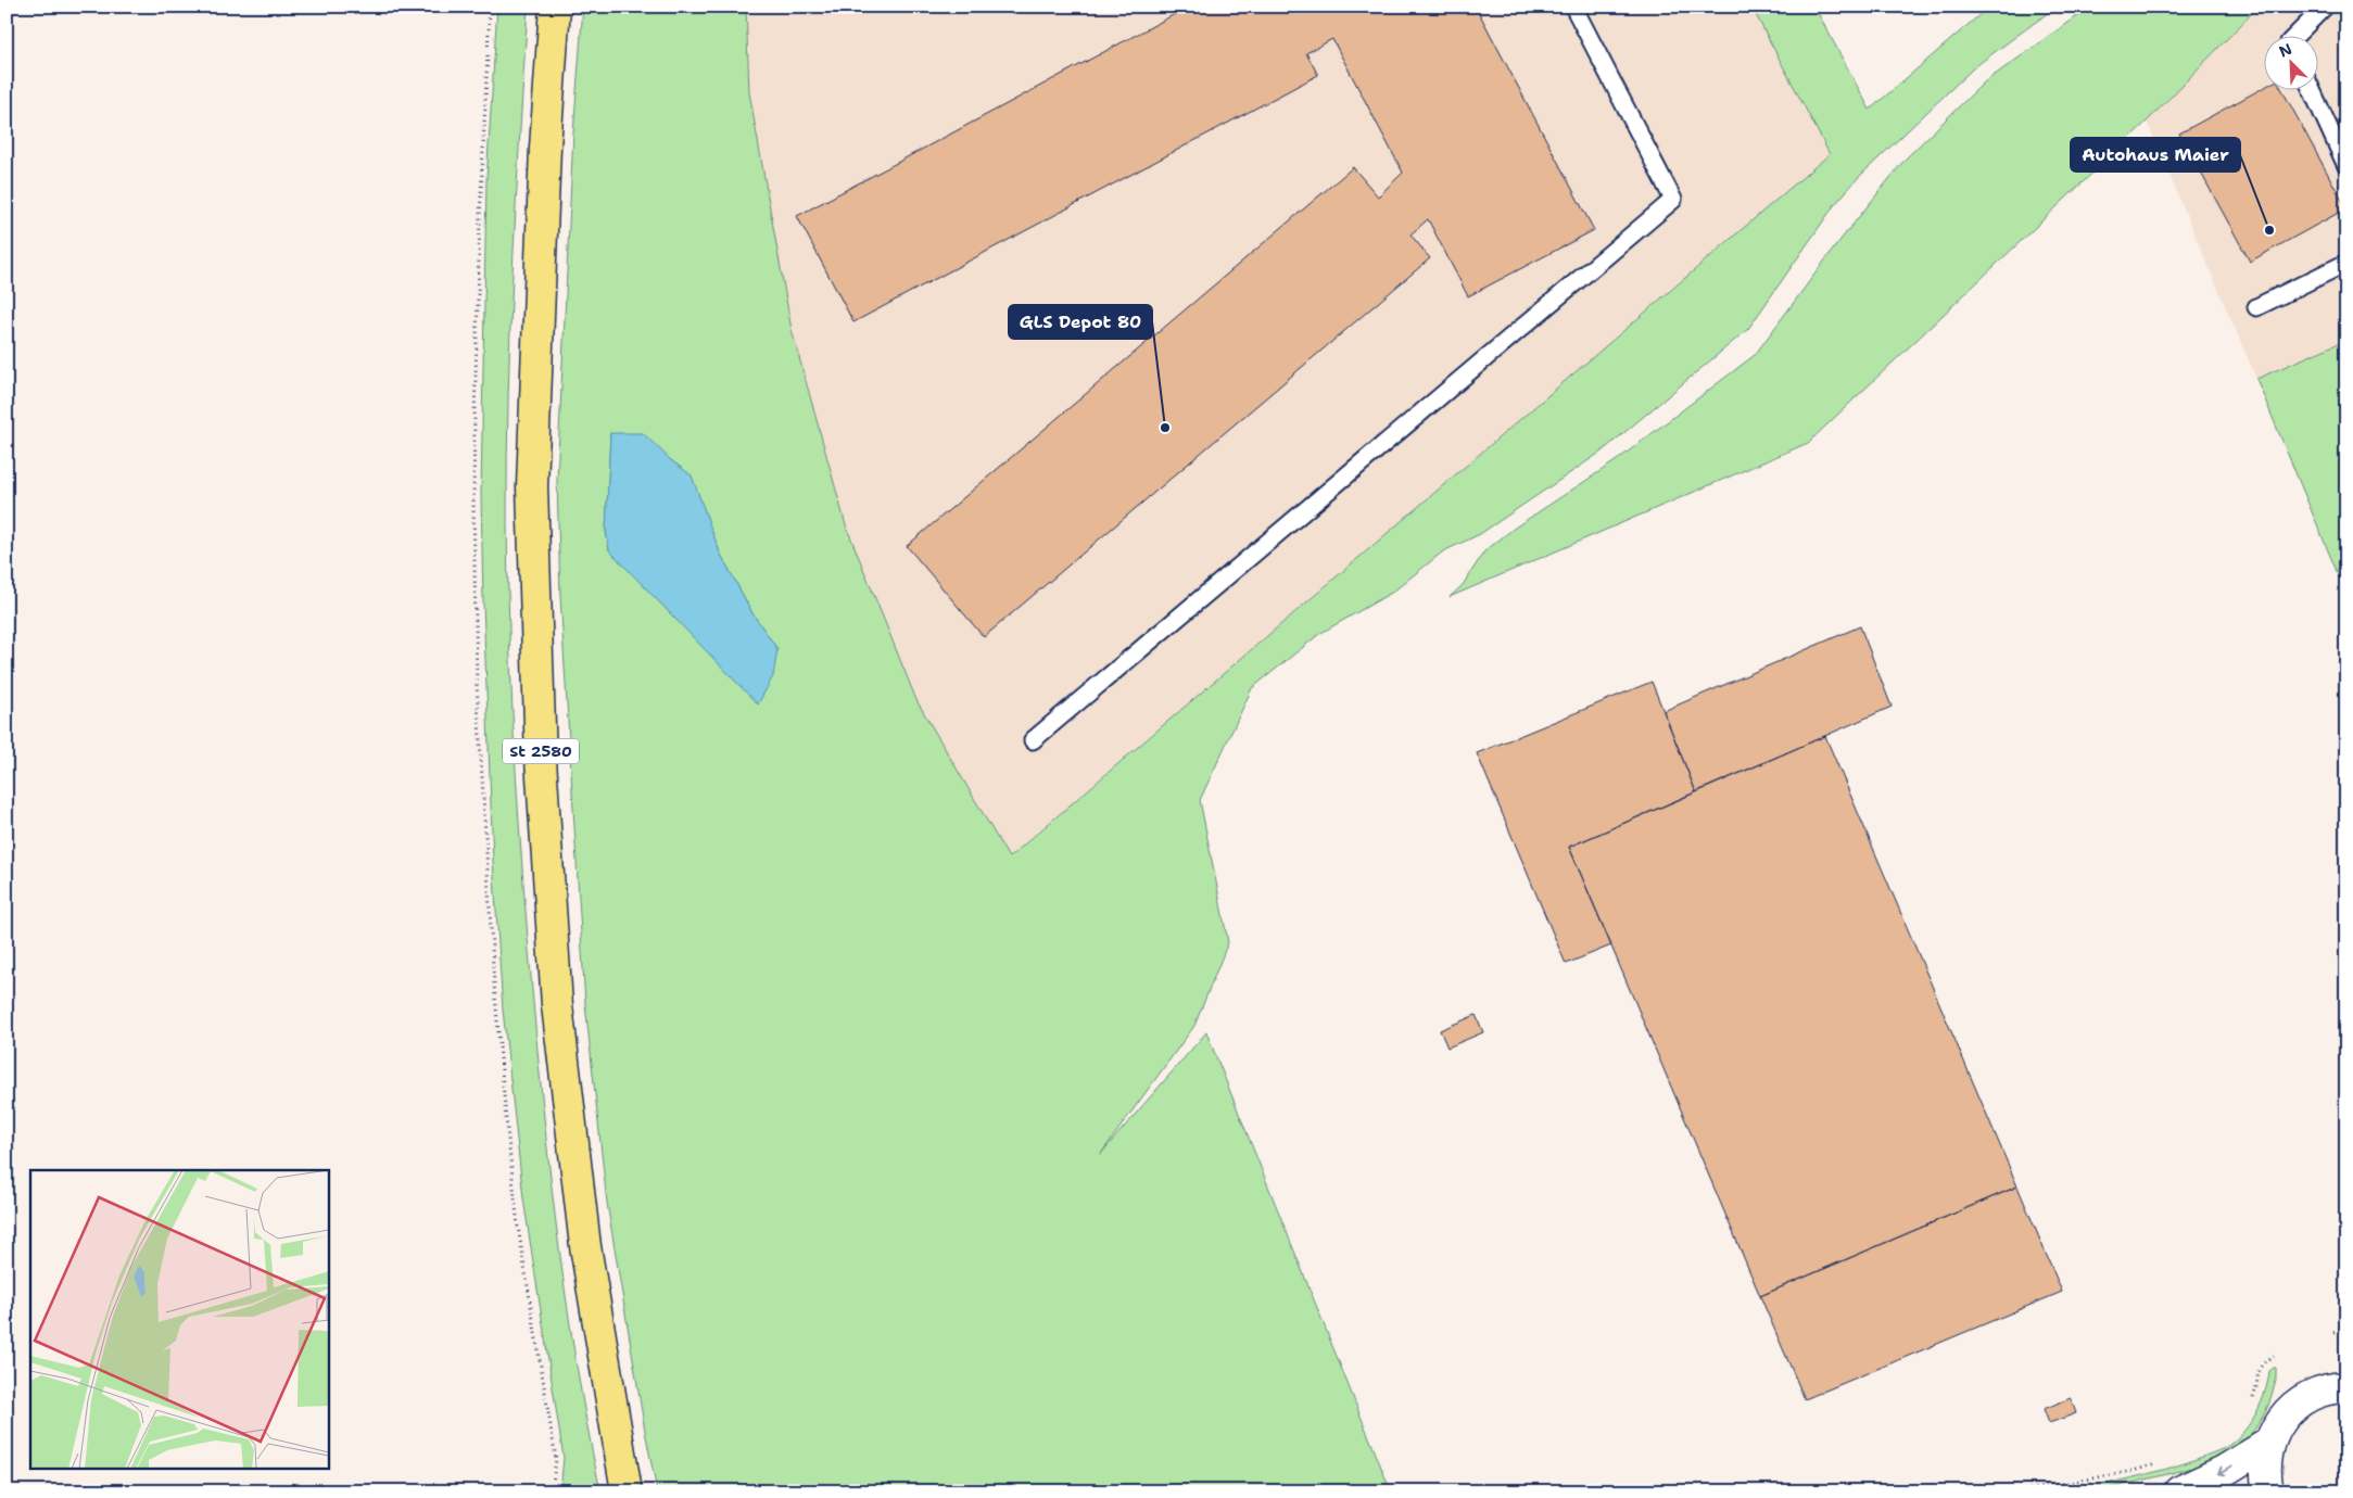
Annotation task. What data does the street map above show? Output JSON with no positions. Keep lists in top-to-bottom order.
{
  "streets": {
    "highway": ["St 2580"]
  },
  "places": ["Autohaus Maier", "GLS Depot 80"],
  "north": "top left"
}
